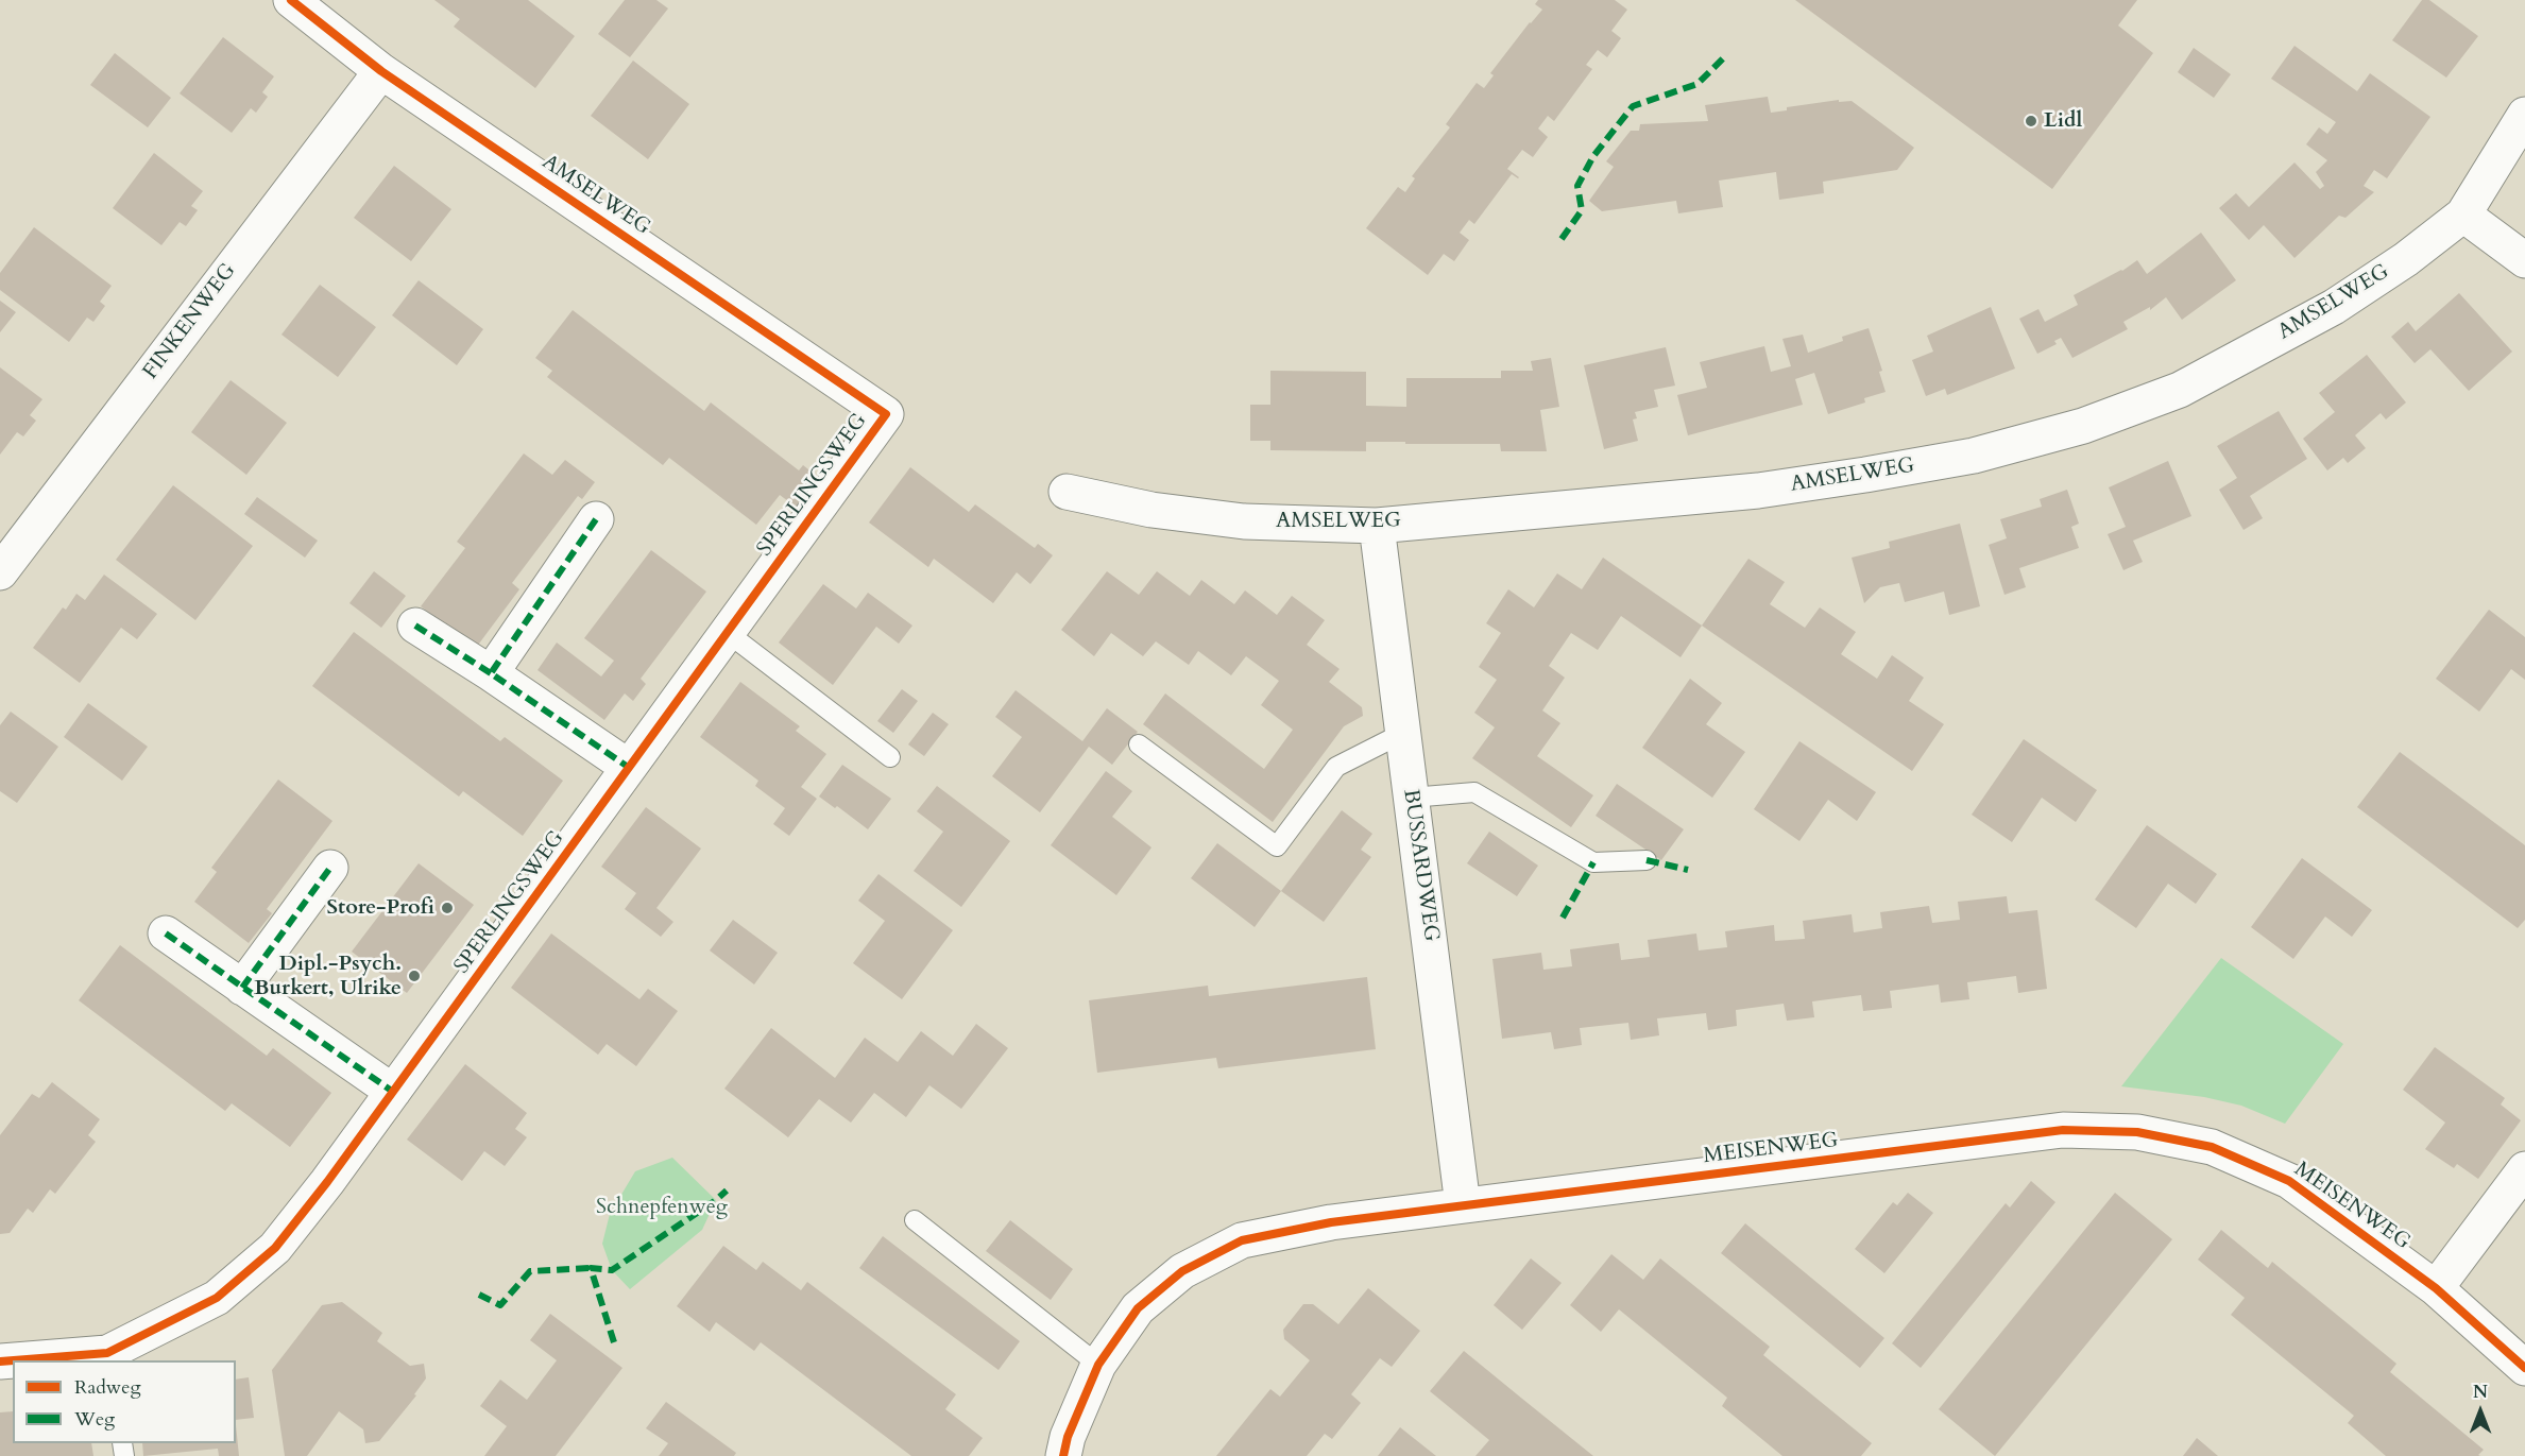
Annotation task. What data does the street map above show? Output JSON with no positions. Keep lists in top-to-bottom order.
{
  "streets": {
    "street": [
      "AMSELWEG",
      "FINKENWEG",
      "SPERLINGSWEG",
      "BUSSARDWEG",
      "MEISENWEG"
    ]
  },
  "crossings": [
    ["AMSELWEG", "FINKENWEG"],
    ["AMSELWEG", "SPERLINGSWEG"],
    ["AMSELWEG", "BUSSARDWEG"],
    ["BUSSARDWEG", "MEISENWEG"]
  ],
  "parks": ["Schnepfenweg"],
  "places": ["Lidl", "Store-Profi", "Dipl.-Psych. Burkert, Ulrike"],
  "legend": ["Radweg", "Weg"],
  "north": "top"
}
